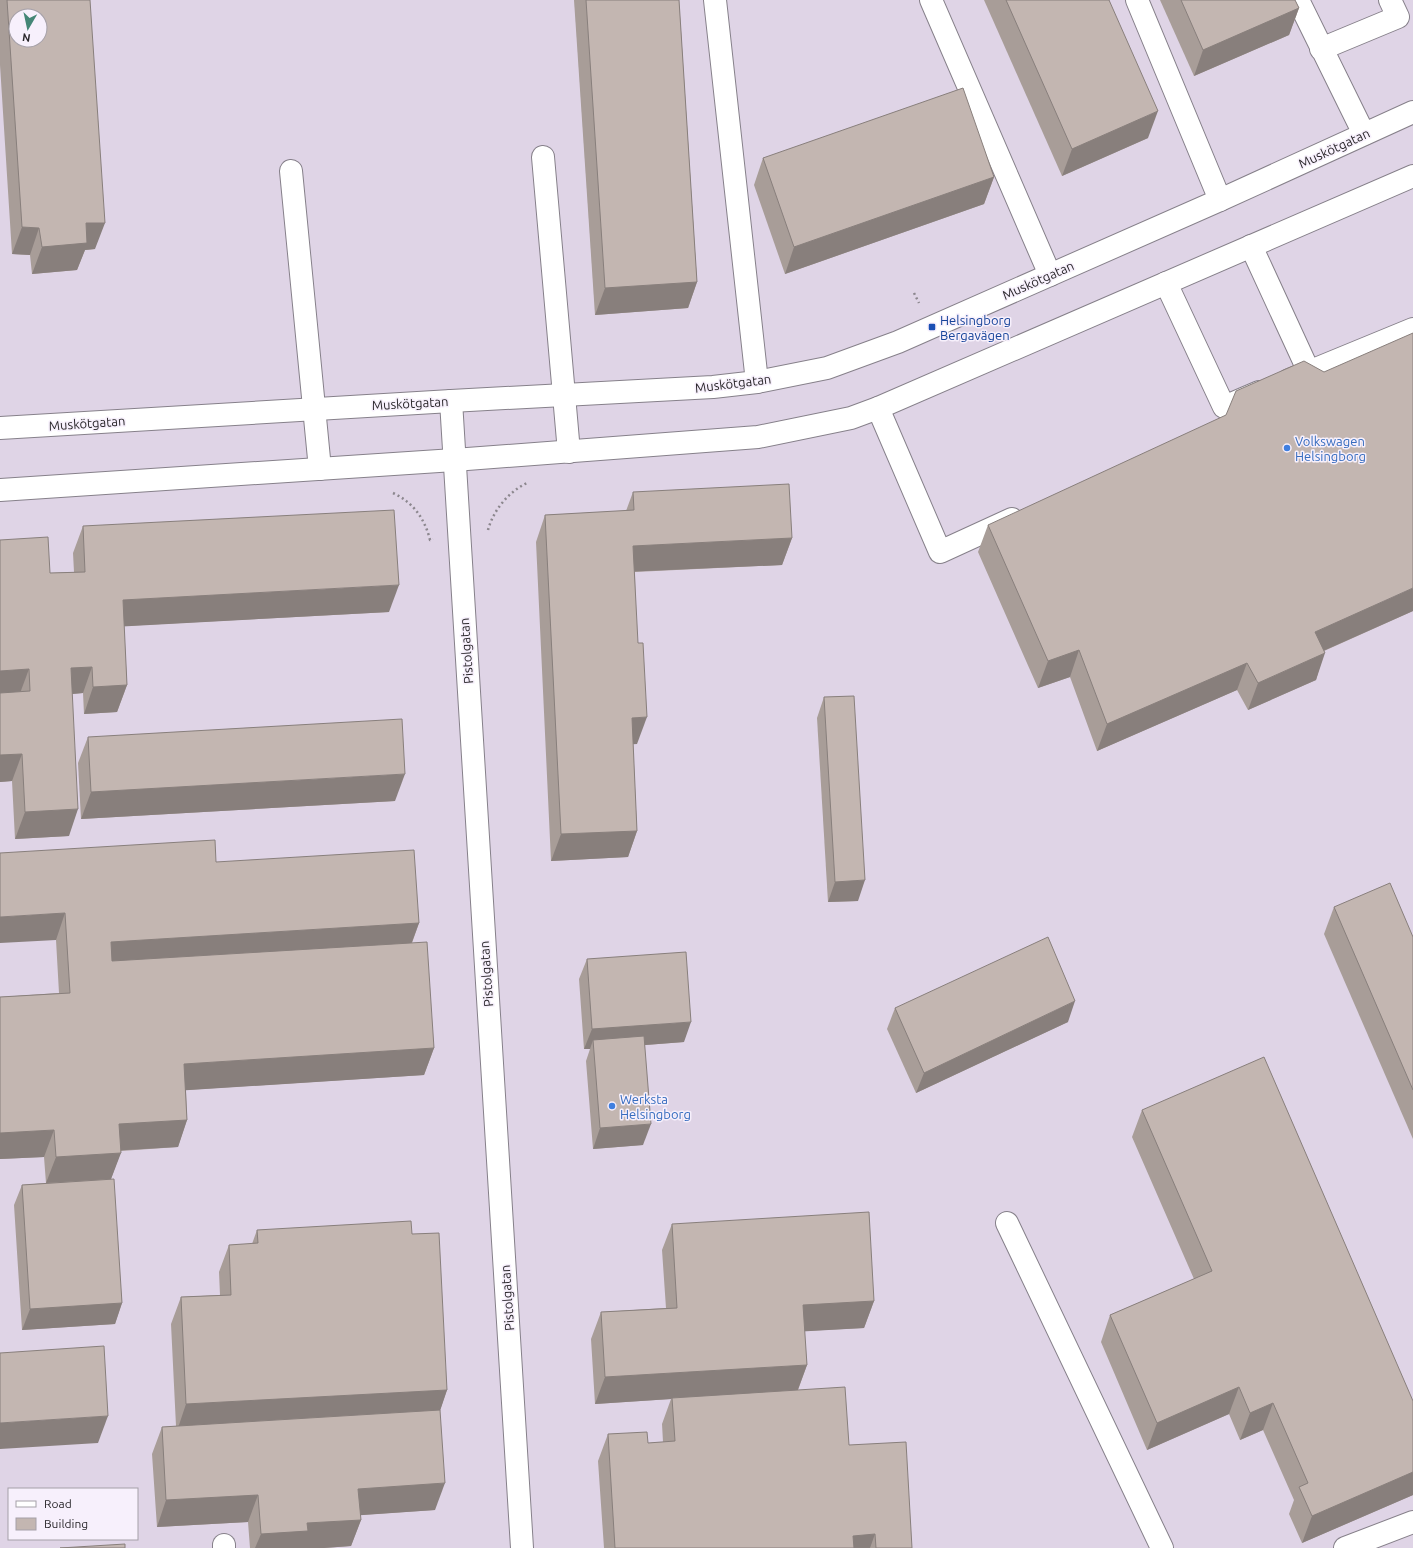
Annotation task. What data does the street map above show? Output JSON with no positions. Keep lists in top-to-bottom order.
{
  "streets": {
    "street": ["Muskötgatan", "Pistolgatan"]
  },
  "crossings": [
    ["Muskötgatan", "Pistolgatan"]
  ],
  "places": {
    "transit": ["Helsingborg Bergavägen"],
    "other": ["Volkswagen Helsingborg", "Werksta Helsingborg"]
  },
  "legend": ["Road", "Building"],
  "north": "bottom"
}
